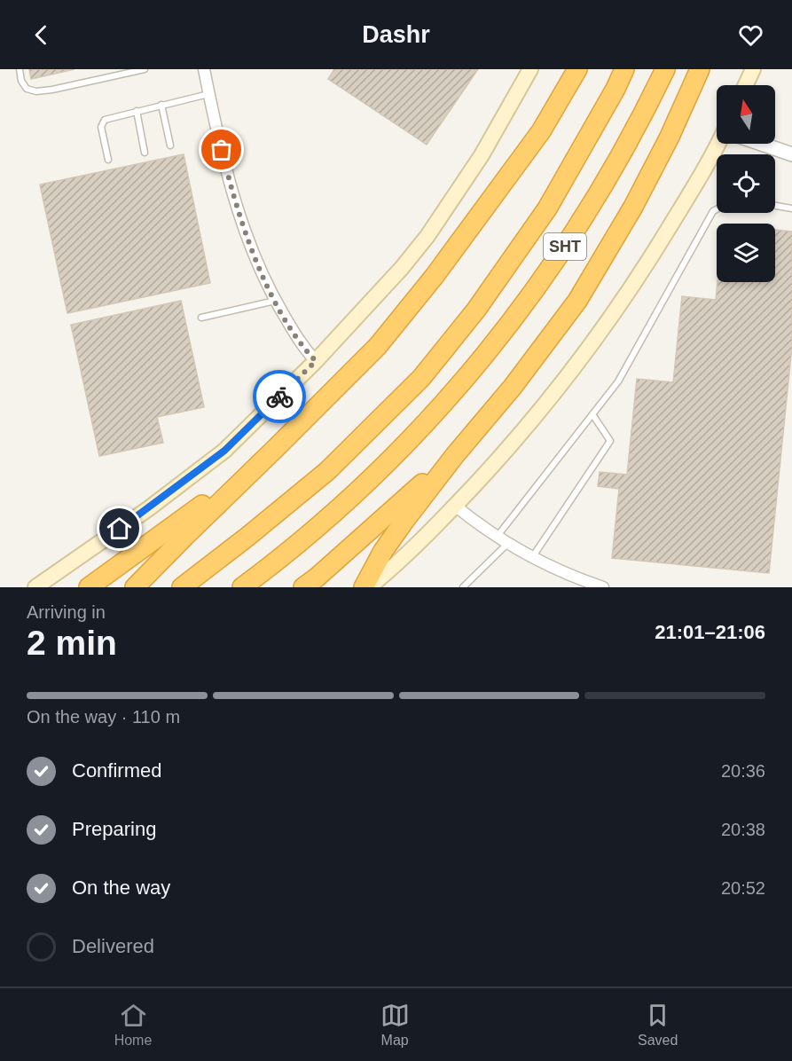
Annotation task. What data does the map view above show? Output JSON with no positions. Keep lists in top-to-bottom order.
{
  "streets": {
    "highway": ["SHT"]
  },
  "north": "top",
  "page": {
    "header": "Dashr",
    "heading": ["2 min", "Arriving in", "21:01–21:06"],
    "bar": "On the way · 110 m",
    "list": [
      ["Confirmed", "20:36"],
      ["Preparing", "20:38"],
      ["On the way", "20:52"],
      "Delivered"
    ],
    "tabs": ["Home", "Map", "Saved"]
  }
}
